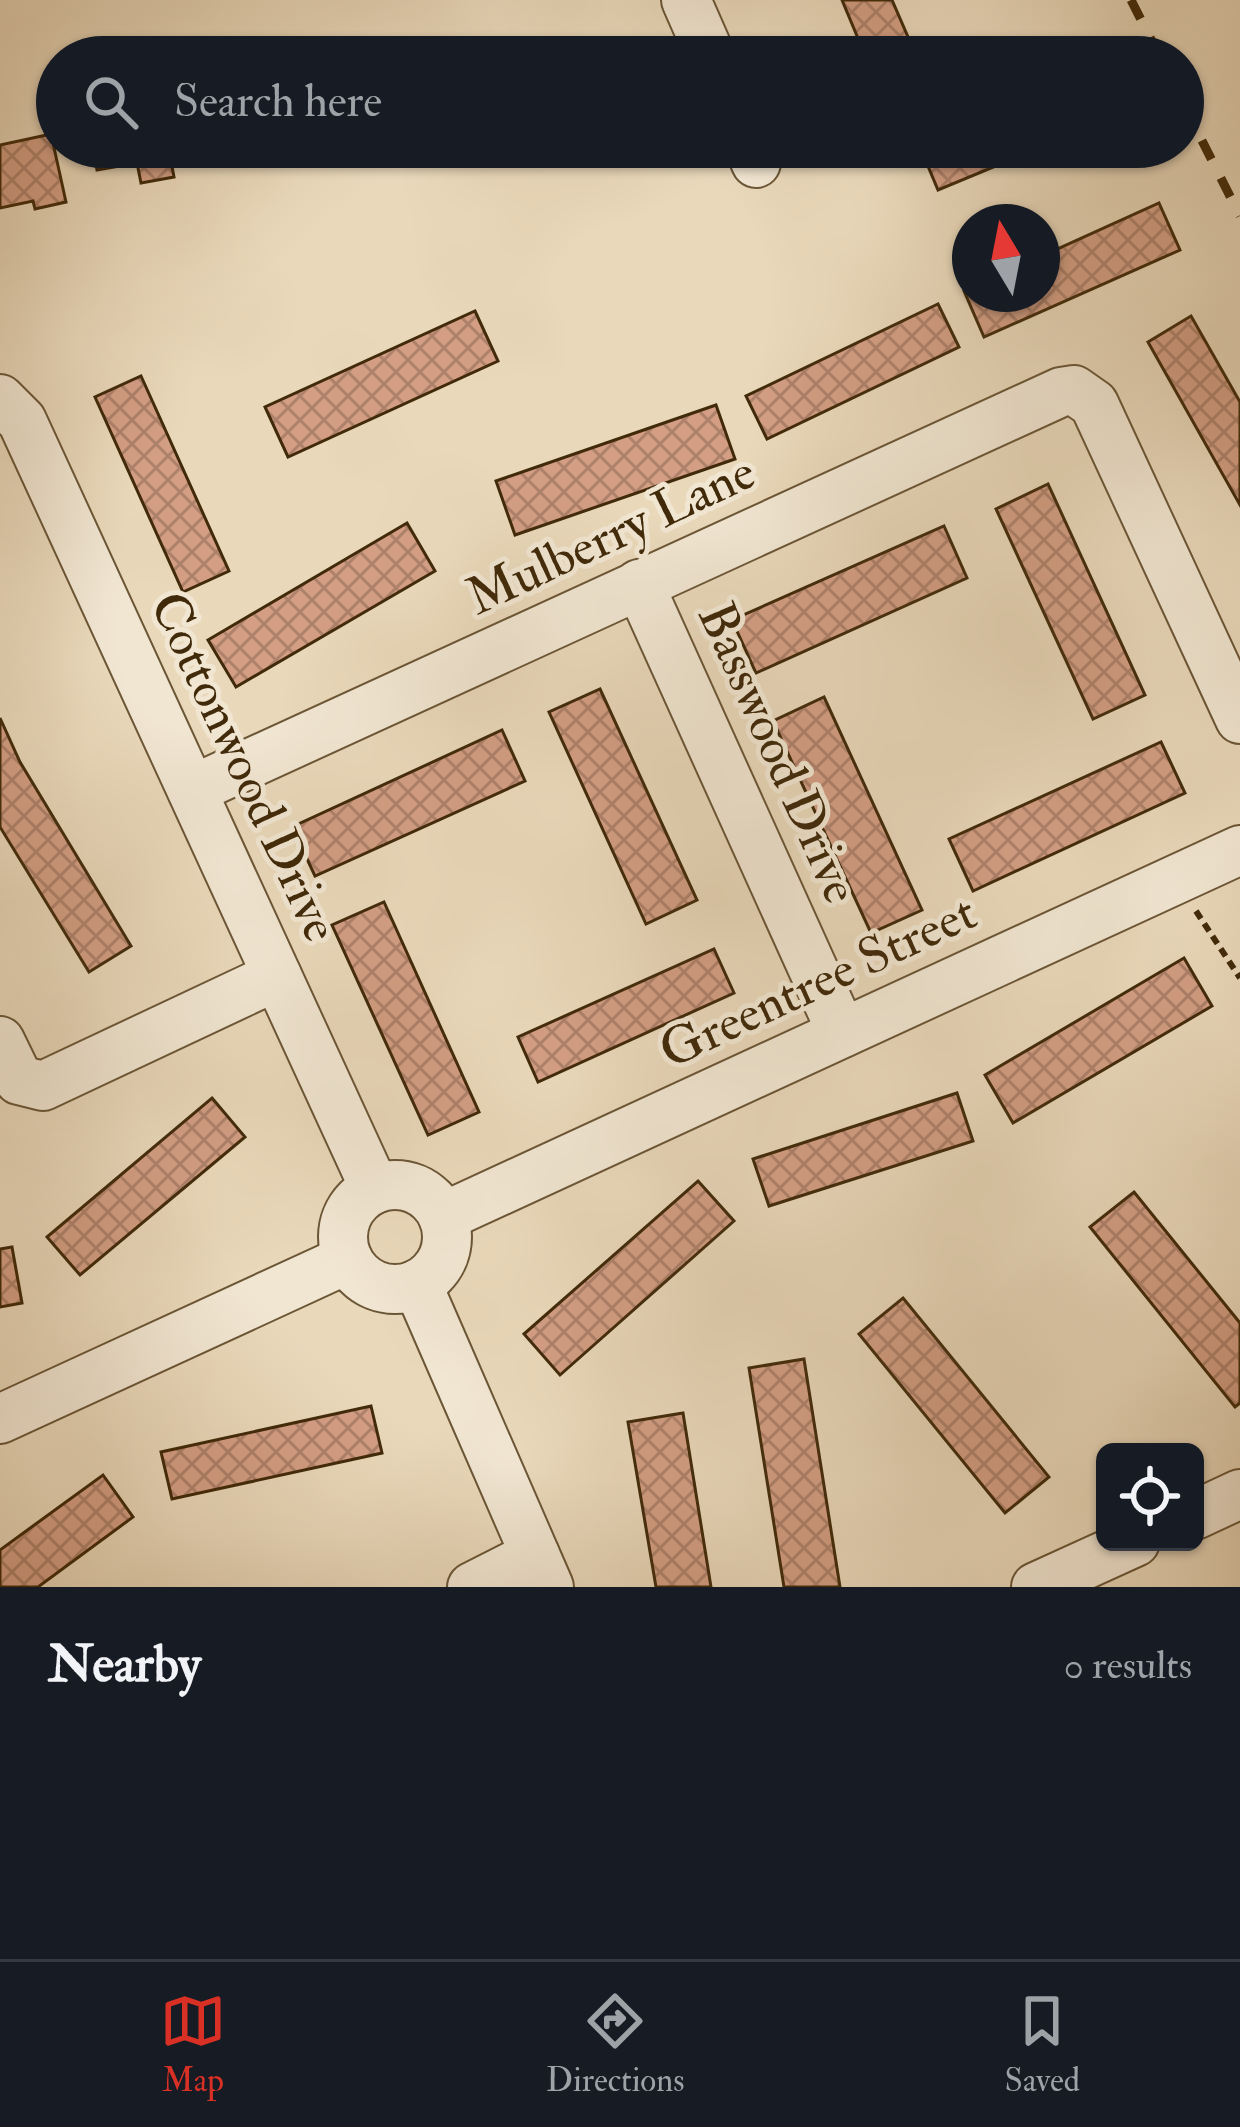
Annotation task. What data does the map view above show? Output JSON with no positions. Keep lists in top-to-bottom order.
{
  "streets": {
    "street": [
      "Mulberry Lane",
      "Basswood Drive",
      "Cottonwood Drive",
      "Greentree Street"
    ]
  },
  "crossings": [
    ["Mulberry Lane", "Basswood Drive"],
    ["Mulberry Lane", "Cottonwood Drive"],
    ["Basswood Drive", "Greentree Street"],
    ["Cottonwood Drive", "Greentree Street"]
  ],
  "north": "top",
  "page": {
    "search": "Search here",
    "heading": ["Nearby", "0 results"],
    "nav": ["Map", "Directions", "Saved"]
  }
}
